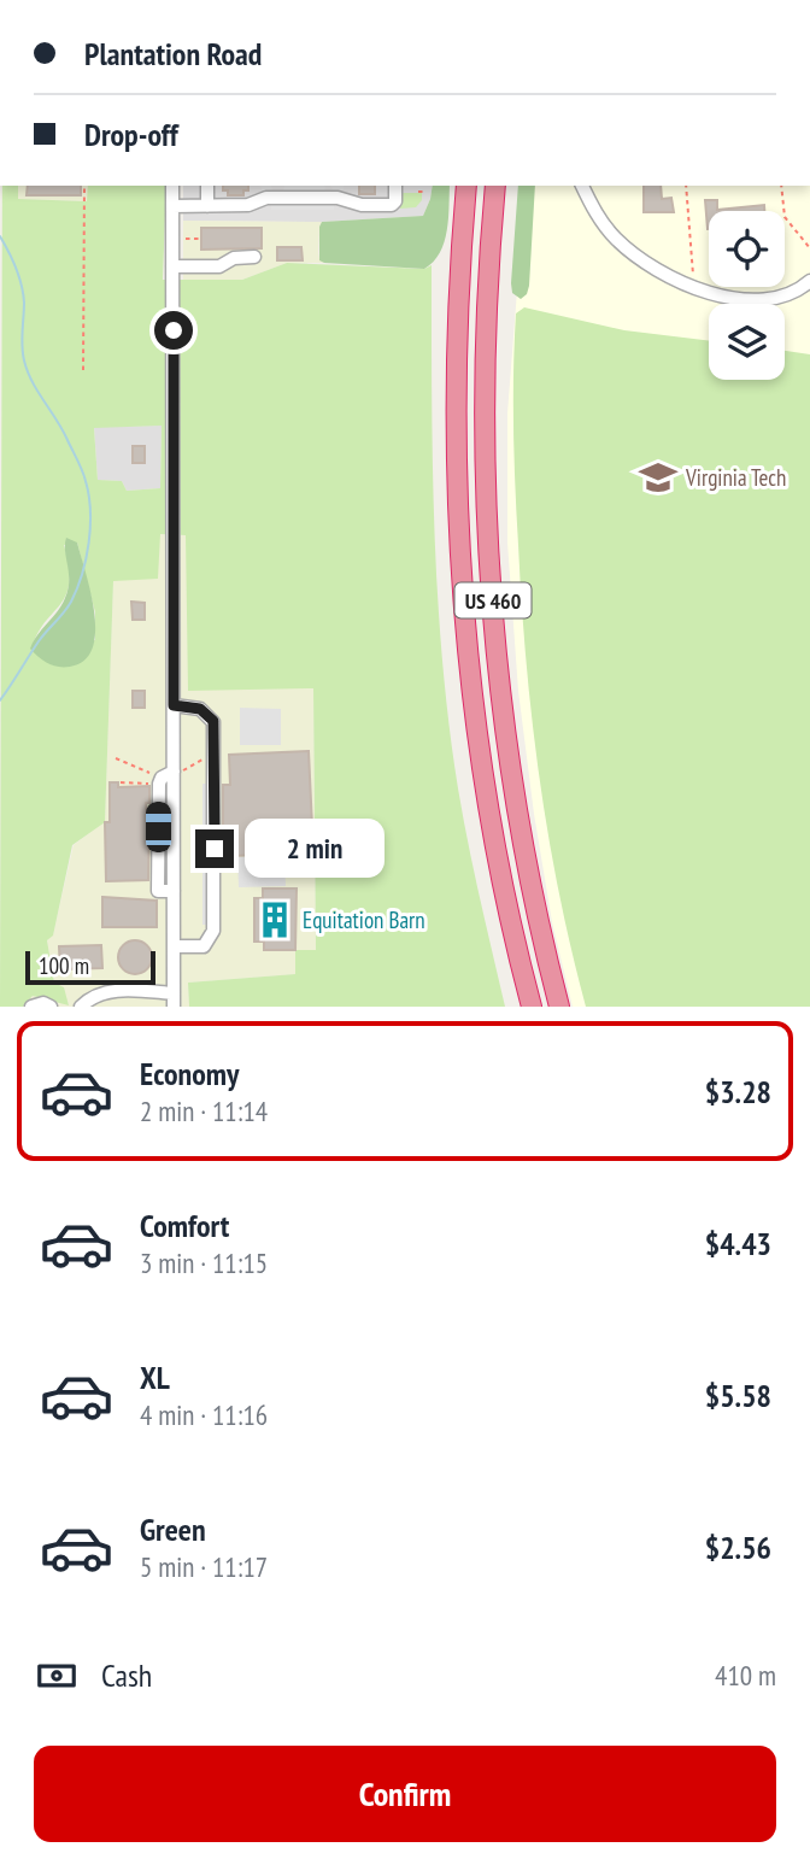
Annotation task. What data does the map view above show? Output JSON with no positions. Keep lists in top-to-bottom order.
{
  "streets": {
    "highway": ["US 460"]
  },
  "places": {
    "school or university": ["Virginia Tech"],
    "building": ["Equitation Barn"]
  },
  "scale_bar": "100 m",
  "page": {
    "banner": ["Plantation Road", "Drop-off"],
    "bubble": "2 min",
    "scale": "100 m",
    "list": [
      {
        "name": "Economy",
        "note": "2 min · 11:14",
        "value": "$3.28"
      },
      {
        "name": "Comfort",
        "note": "3 min · 11:15",
        "value": "$4.43"
      },
      {
        "name": "XL",
        "note": "4 min · 11:16",
        "value": "$5.58"
      },
      {
        "name": "Green",
        "note": "5 min · 11:17",
        "value": "$2.56"
      }
    ],
    "pay": ["Cash", "410 m"],
    "buttons": "Confirm"
  }
}
